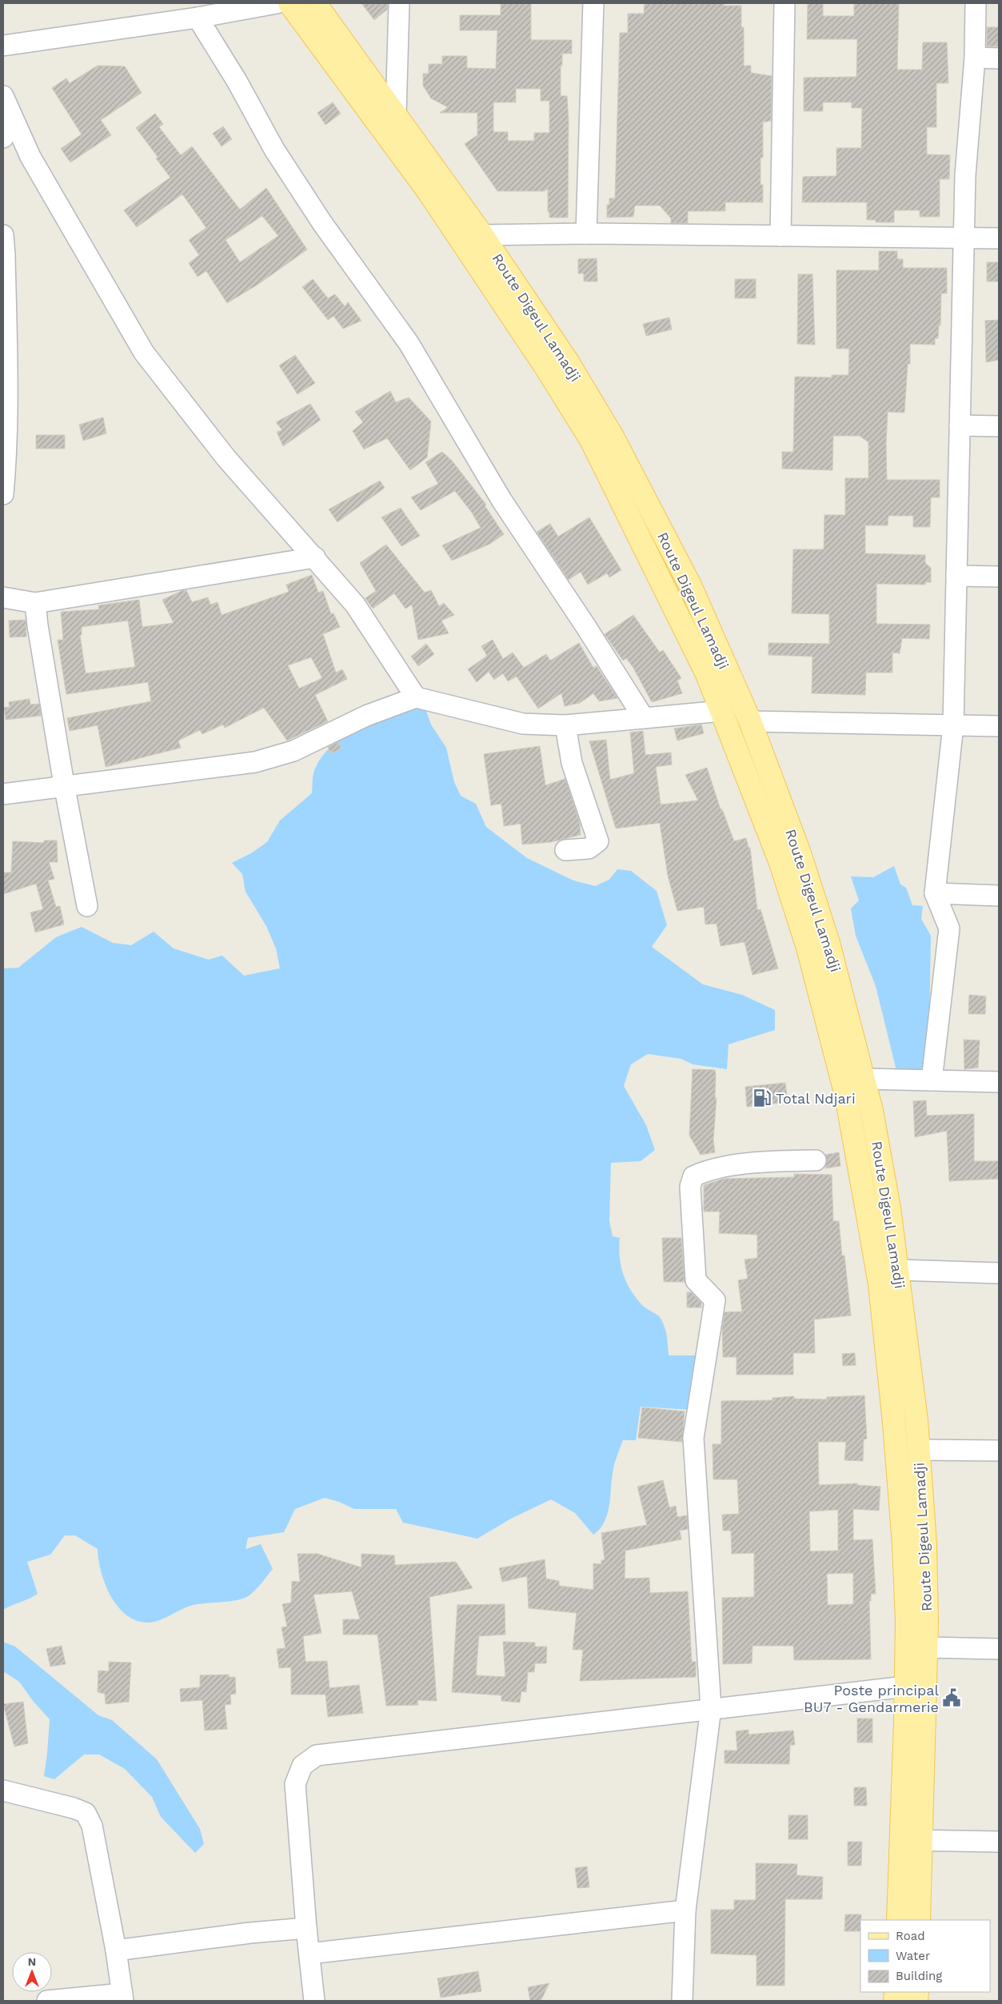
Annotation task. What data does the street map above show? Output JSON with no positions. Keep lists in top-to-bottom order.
{
  "streets": {
    "main road": ["Route Digeul Lamadji"]
  },
  "places": {
    "fuel station": ["Total Ndjari"],
    "public building": ["Poste principal BU7 - Gendarmerie"]
  },
  "legend": ["Road", "Water", "Building"],
  "north": "top"
}
